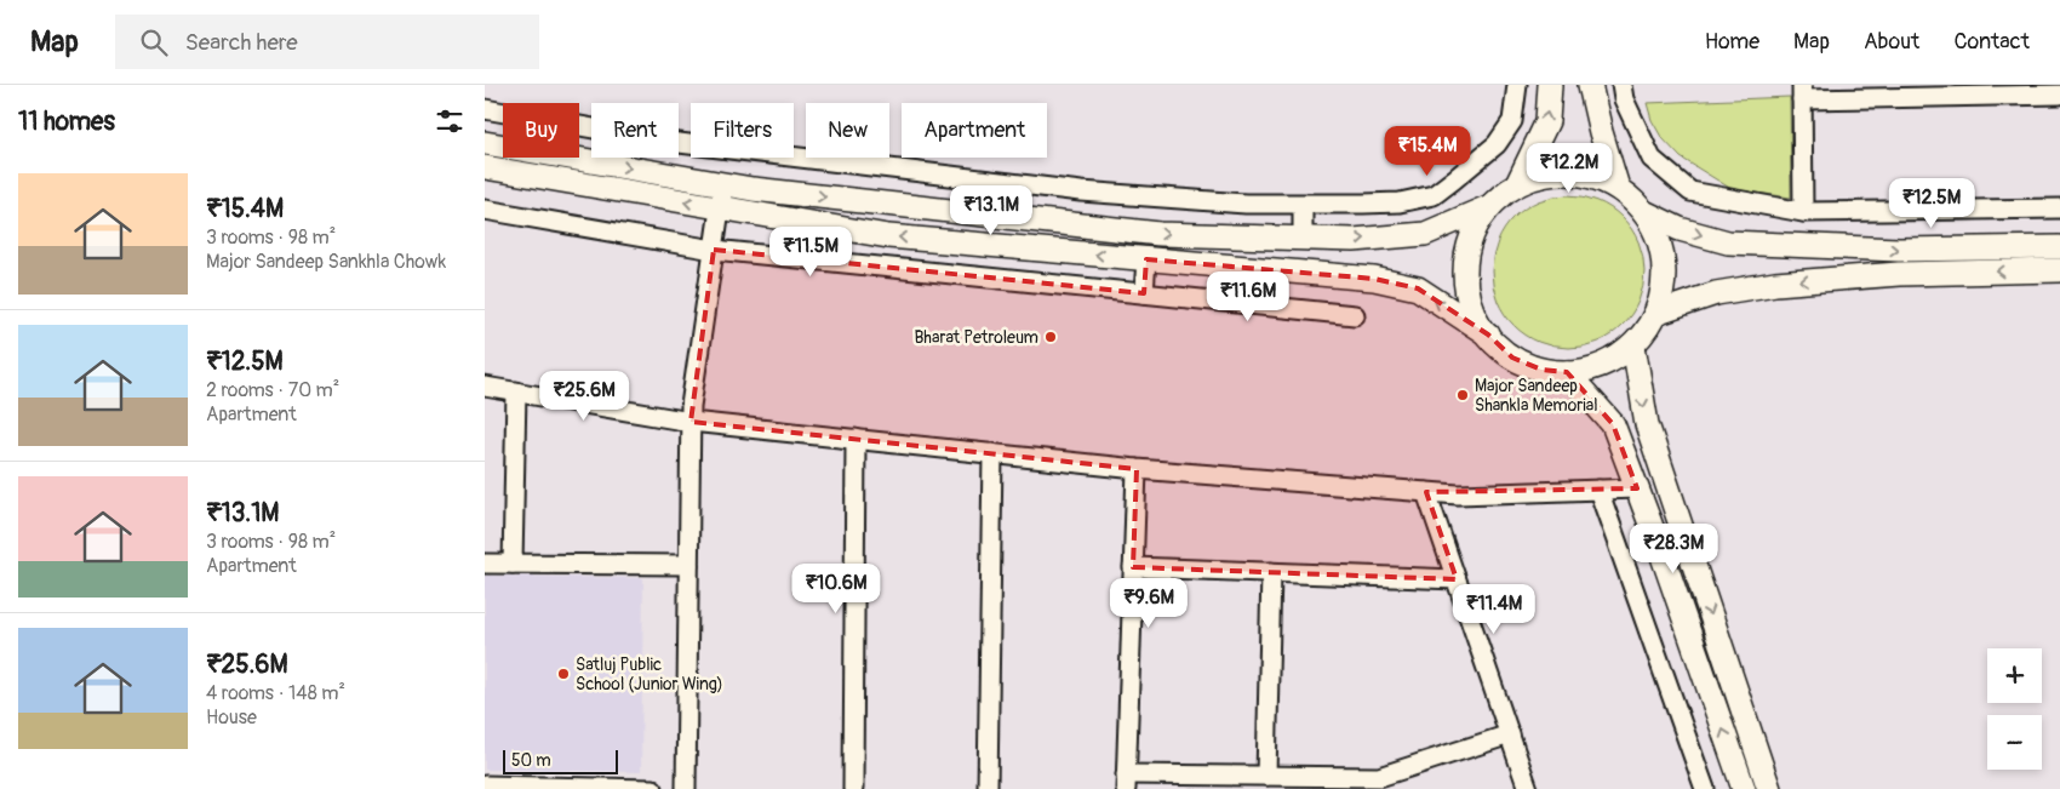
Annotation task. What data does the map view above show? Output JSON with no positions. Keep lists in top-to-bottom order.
{
  "places": ["Bharat Petroleum", "Major Sandeep Shankla Memorial", "Satluj Public School (Junior Wing)"],
  "scale_bar": "50 m",
  "page": {
    "header": "Map",
    "search": "Search here",
    "nav": [
      "Home",
      "Map",
      "About",
      "Contact"
    ],
    "heading": "11 homes",
    "chip": [
      "Buy",
      "Rent",
      "Filters",
      "New",
      "Apartment"
    ],
    "price": [
      "₹15.4M",
      "₹12.2M",
      "₹12.5M",
      "₹13.1M",
      "₹11.5M",
      "₹11.6M",
      "₹25.6M",
      "₹28.3M",
      "₹10.6M",
      "₹9.6M",
      "₹11.4M"
    ],
    "list": [
      {
        "name": "₹15.4M",
        "note": "3 rooms · 98 m² · Major Sandeep Sankhla Chowk"
      },
      {
        "name": "₹12.5M",
        "note": "2 rooms · 70 m² · Apartment"
      },
      {
        "name": "₹13.1M",
        "note": "3 rooms · 98 m² · Apartment"
      },
      {
        "name": "₹25.6M",
        "note": "4 rooms · 148 m² · House"
      }
    ],
    "map_buttons": ["+", "−"],
    "scale": "50 m"
  }
}
